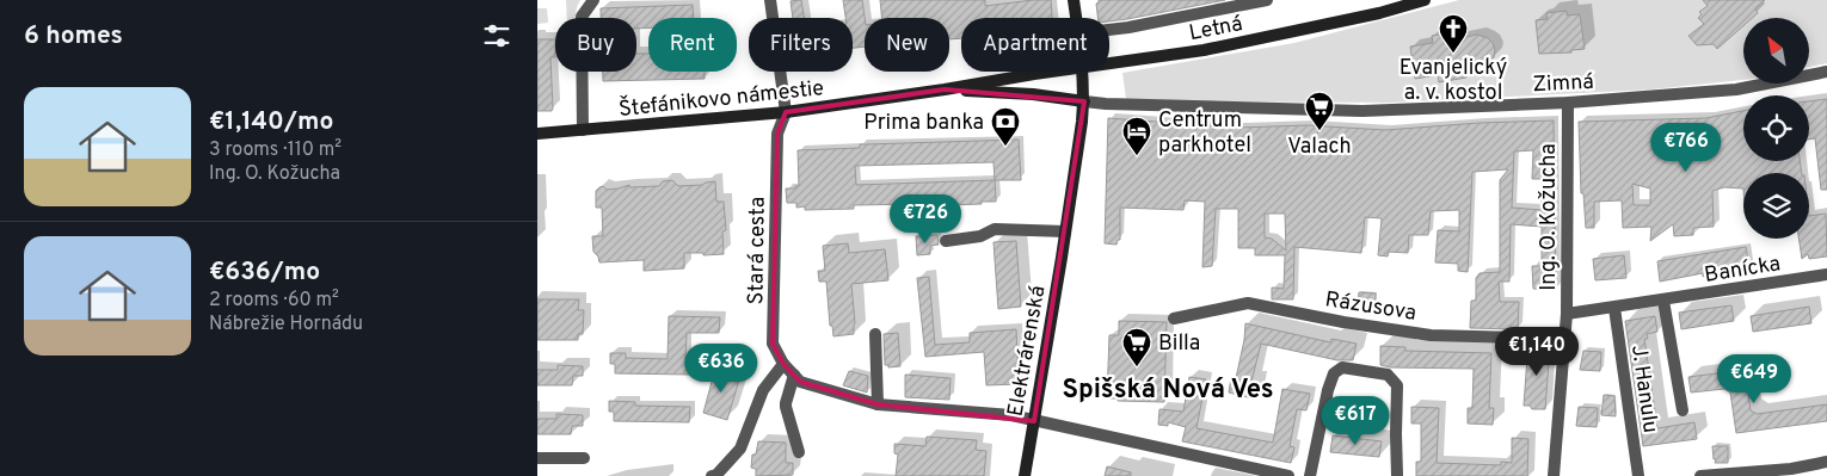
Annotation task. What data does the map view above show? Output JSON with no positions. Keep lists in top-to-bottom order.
{
  "streets": {
    "street": [
      "Letná",
      "Zimná",
      "Štefánikovo námestie",
      "Ing. O. Kožucha",
      "Stará cesta",
      "Banícka",
      "Rázusova",
      "Elektrárenská",
      "J. Hanulu"
    ]
  },
  "crossings": [
    ["Zimná", "Štefánikovo námestie"],
    ["Zimná", "Ing. O. Kožucha"],
    ["Zimná", "Elektrárenská"],
    ["Štefánikovo námestie", "Stará cesta"],
    ["Štefánikovo námestie", "Elektrárenská"],
    ["Ing. O. Kožucha", "Banícka"],
    ["Ing. O. Kožucha", "Rázusova"],
    ["Banícka", "J. Hanulu"]
  ],
  "districts": ["Spišská Nová Ves"],
  "places": {
    "church": ["Evanjelický a. v. kostol"],
    "supermarket": ["Valach", "Billa"],
    "bank": ["Prima banka"],
    "hotel": ["Centrum parkhotel"]
  },
  "north": "top left",
  "page": {
    "heading": "6 homes",
    "chip": [
      "Buy",
      "Rent",
      "Filters",
      "New",
      "Apartment"
    ],
    "list": [
      {
        "name": "€1,140/mo",
        "note": "3 rooms · 110 m² · Ing. O. Kožucha"
      },
      {
        "name": "€636/mo",
        "note": "2 rooms · 60 m² · Nábrežie Hornádu"
      }
    ],
    "price": [
      "€766",
      "€726",
      "€1,140",
      "€636",
      "€649",
      "€617"
    ]
  }
}
